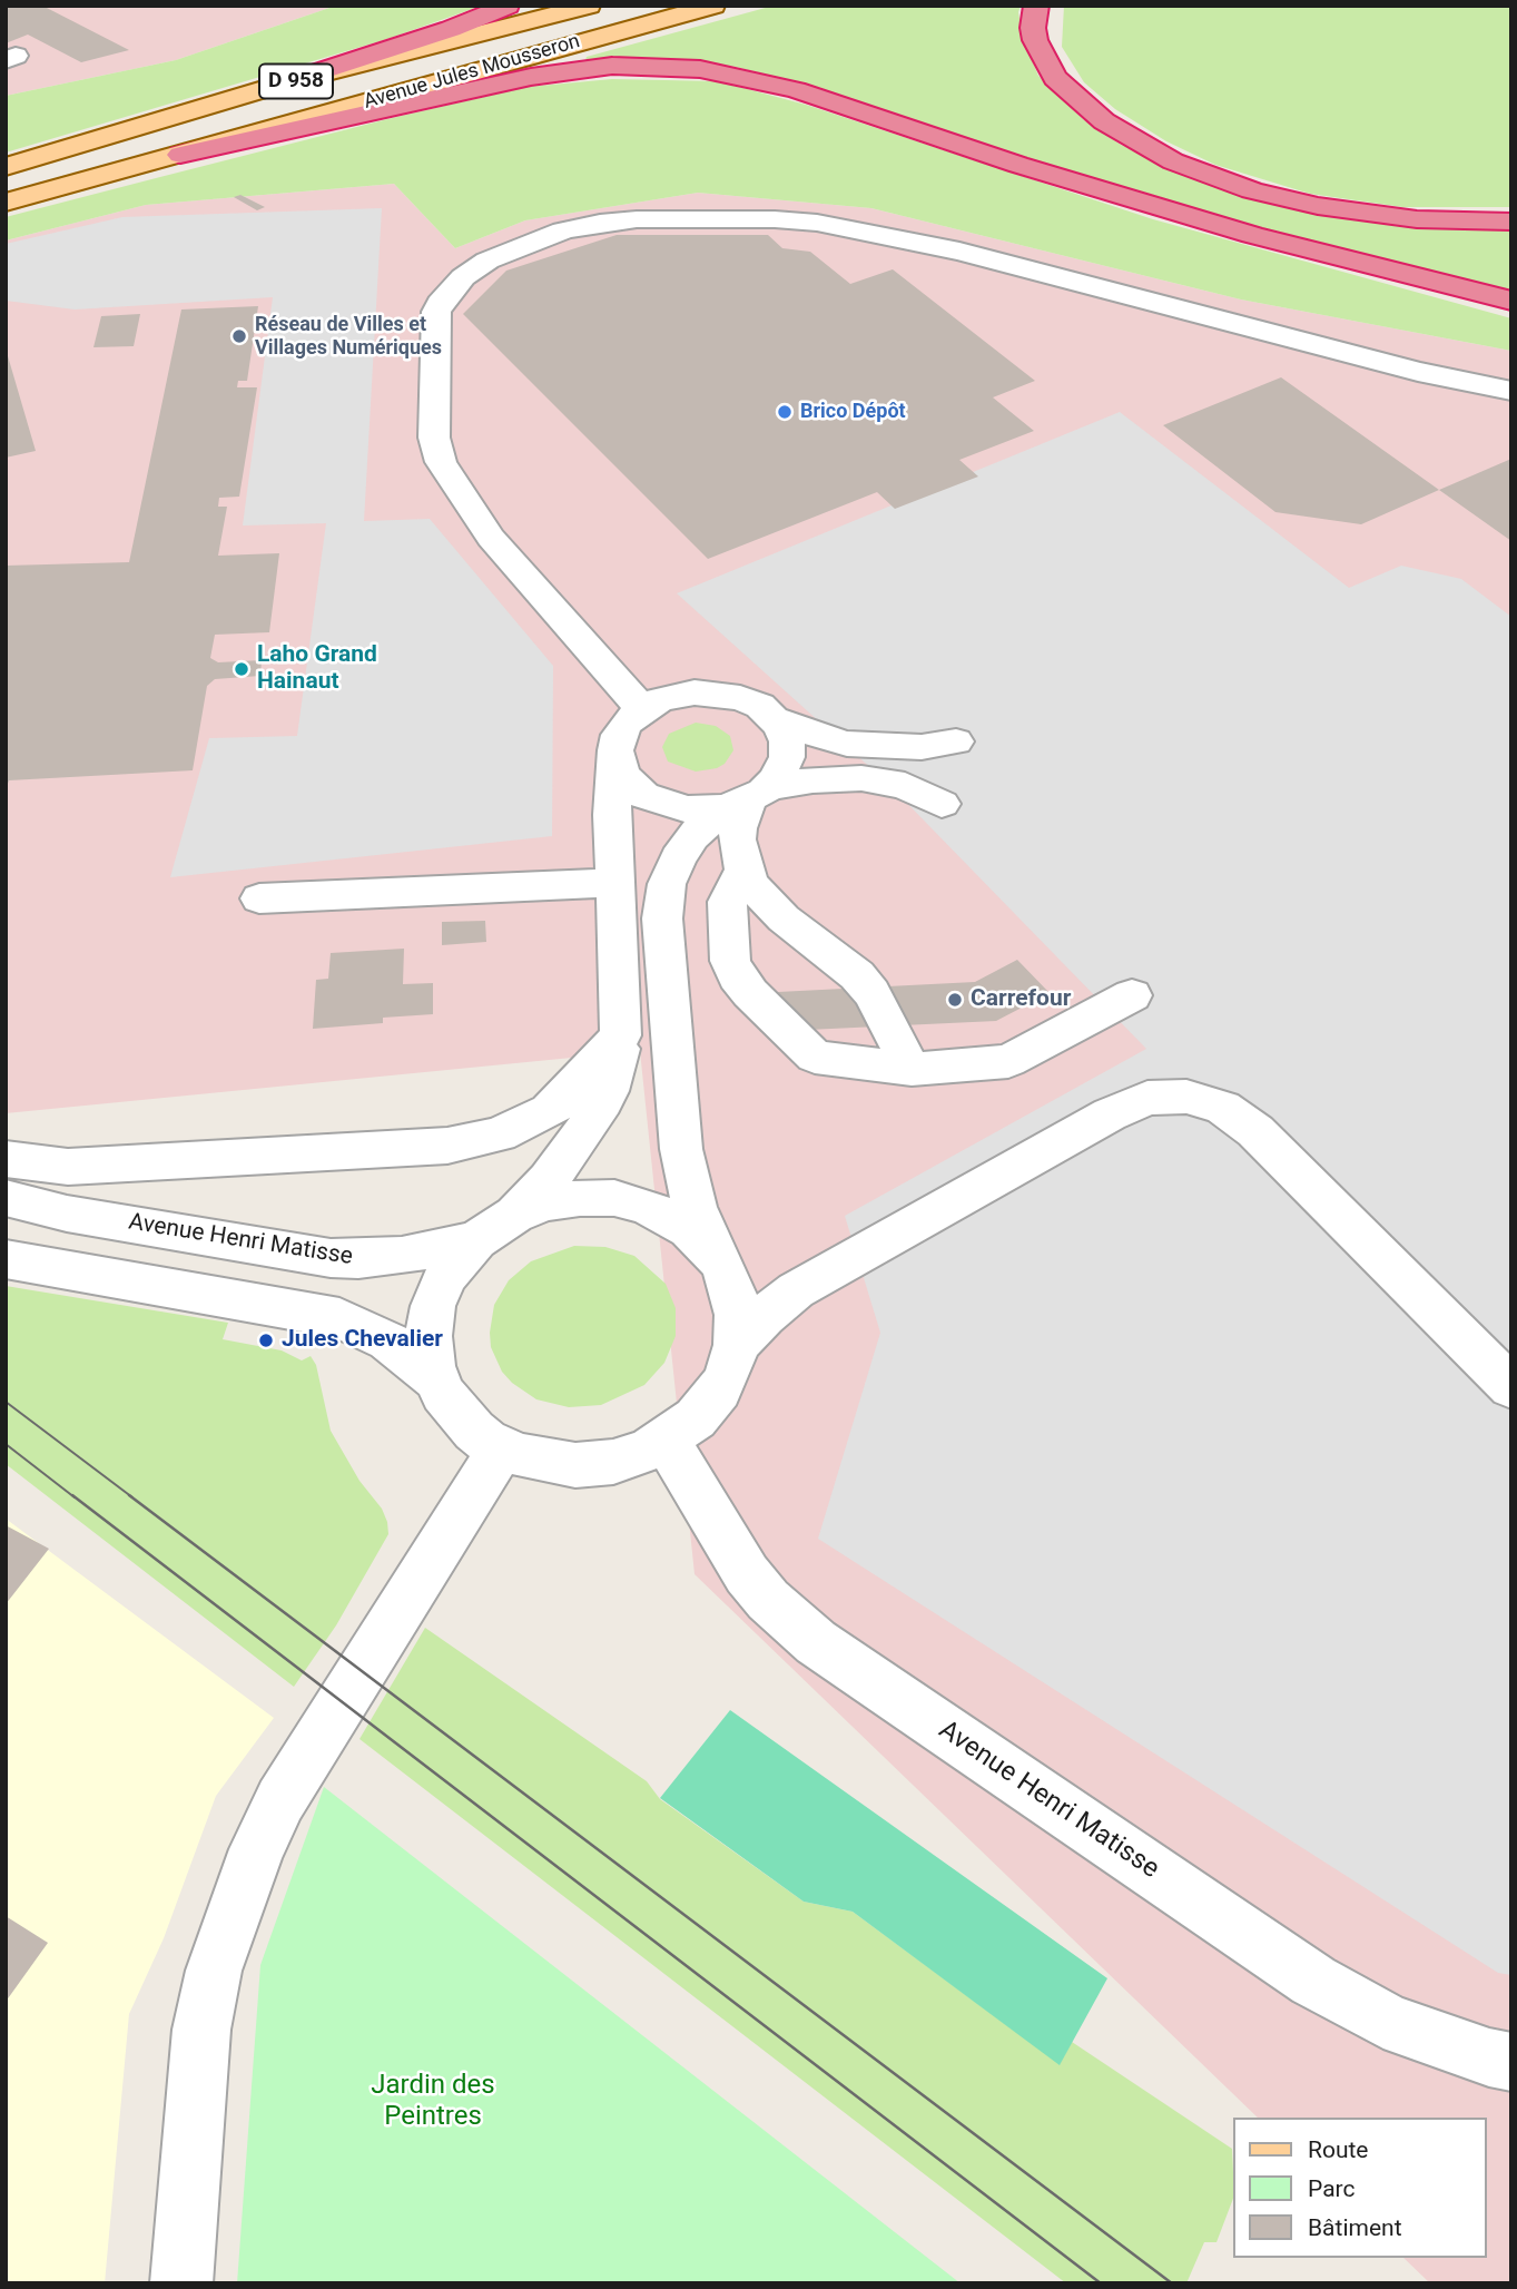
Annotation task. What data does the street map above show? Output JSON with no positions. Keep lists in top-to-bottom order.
{
  "streets": {
    "main road": ["Avenue Jules Mousseron", "D 958"],
    "street": ["Avenue Henri Matisse"]
  },
  "parks": ["Jardin des Peintres"],
  "places": [
    "Réseau de Villes et Villages Numériques",
    "Brico Dépôt",
    "Laho Grand Hainaut",
    "Carrefour",
    "Jules Chevalier"
  ],
  "legend": ["Route", "Parc", "Bâtiment"]
}
